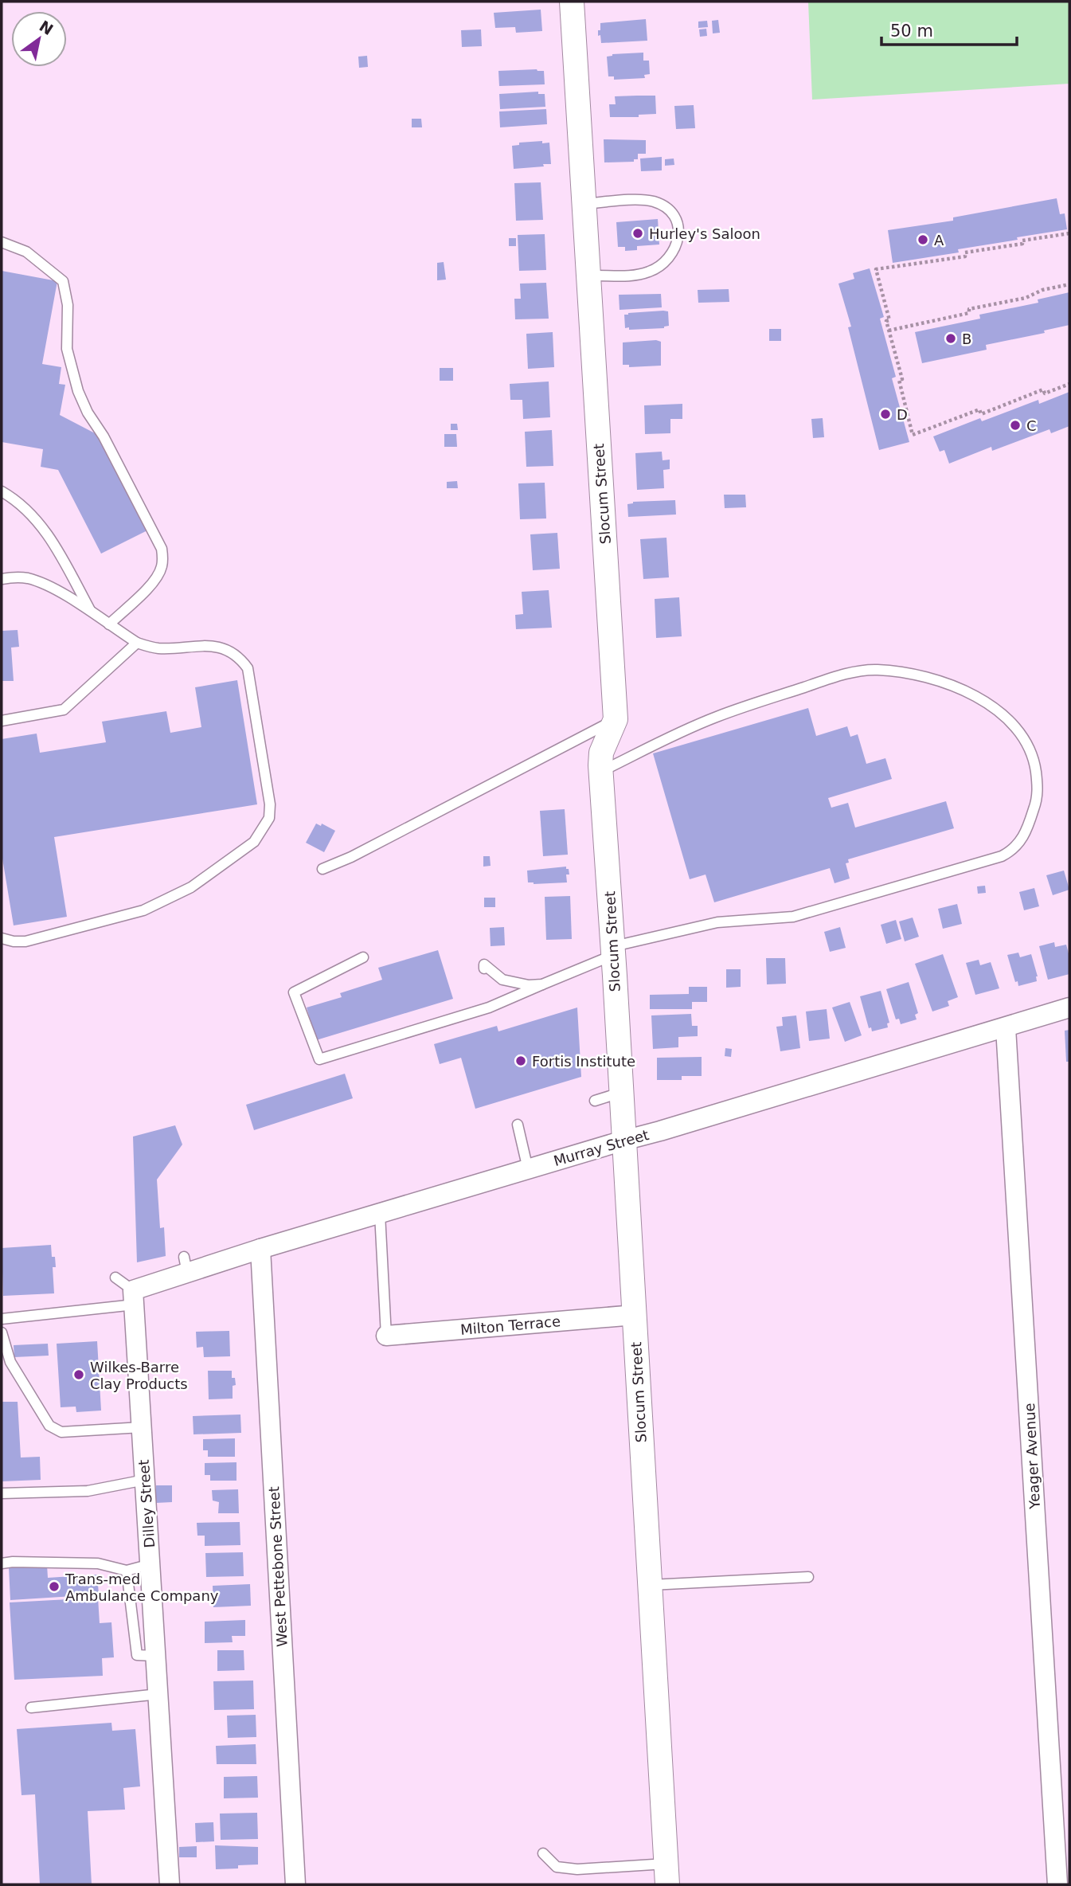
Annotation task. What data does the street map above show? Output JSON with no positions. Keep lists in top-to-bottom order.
{
  "streets": {
    "street": [
      "Slocum Street",
      "Murray Street",
      "Milton Terrace",
      "Yeager Avenue",
      "Dilley Street",
      "West Pettebone Street"
    ]
  },
  "crossings": [
    ["Slocum Street", "Murray Street"],
    ["Slocum Street", "Milton Terrace"],
    ["Murray Street", "Yeager Avenue"],
    ["Murray Street", "Dilley Street"],
    ["Murray Street", "West Pettebone Street"]
  ],
  "places": [
    "Hurley's Saloon",
    "A",
    "B",
    "D",
    "C",
    "Fortis Institute",
    "Wilkes-Barre Clay Products",
    "Trans-med Ambulance Company"
  ],
  "scale_bar": "50 m",
  "north": "top right"
}
